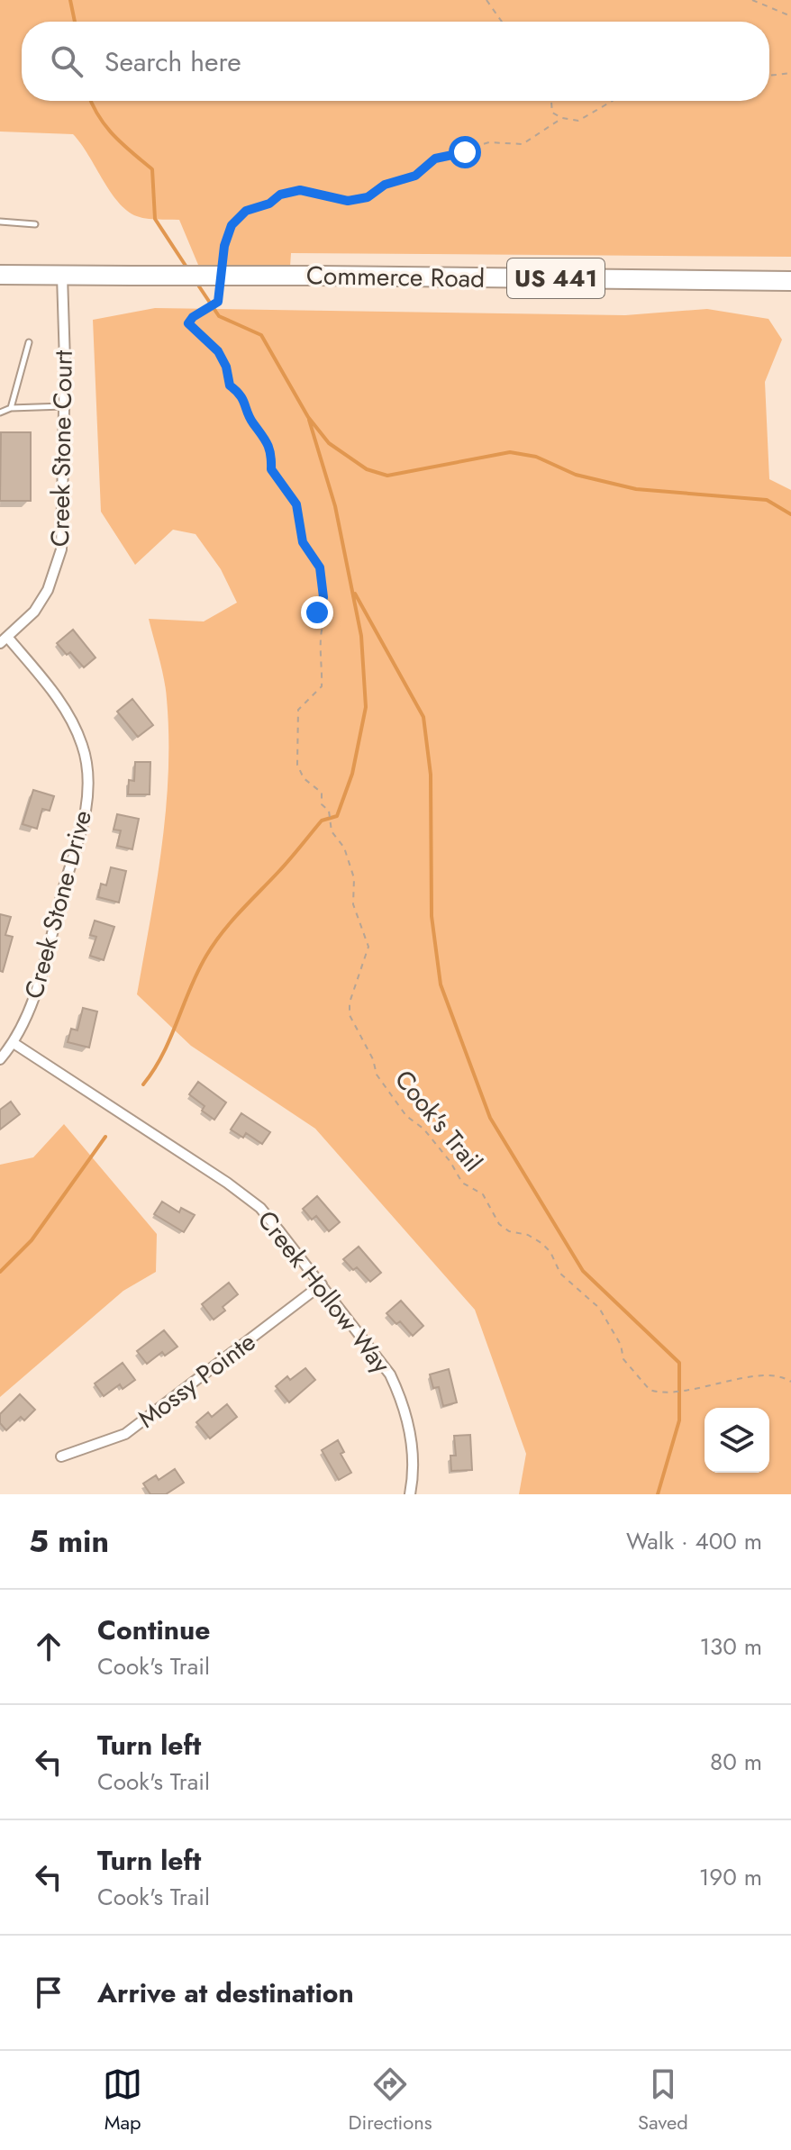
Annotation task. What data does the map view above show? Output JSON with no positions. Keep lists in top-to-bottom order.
{
  "streets": {
    "highway": ["Commerce Road", "US 441"],
    "street": [
      "Creek Stone Court",
      "Creek Stone Drive",
      "Creek Hollow Way",
      "Mossy Pointe"
    ],
    "path": ["Cook's Trail"]
  },
  "crossings": [
    ["Commerce Road", "Creek Stone Court"],
    ["Creek Stone Court", "Creek Stone Drive"],
    ["Creek Stone Drive", "Creek Hollow Way"],
    ["Creek Hollow Way", "Mossy Pointe"]
  ],
  "page": {
    "search": "Search here",
    "heading": ["5 min", "Walk · 400 m"],
    "list": [
      ["Continue", "Cook's Trail", "130 m"],
      ["Turn left", "Cook's Trail", "80 m"],
      ["Turn left", "Cook's Trail", "190 m"],
      "Arrive at destination"
    ],
    "nav": ["Map", "Directions", "Saved"]
  }
}
